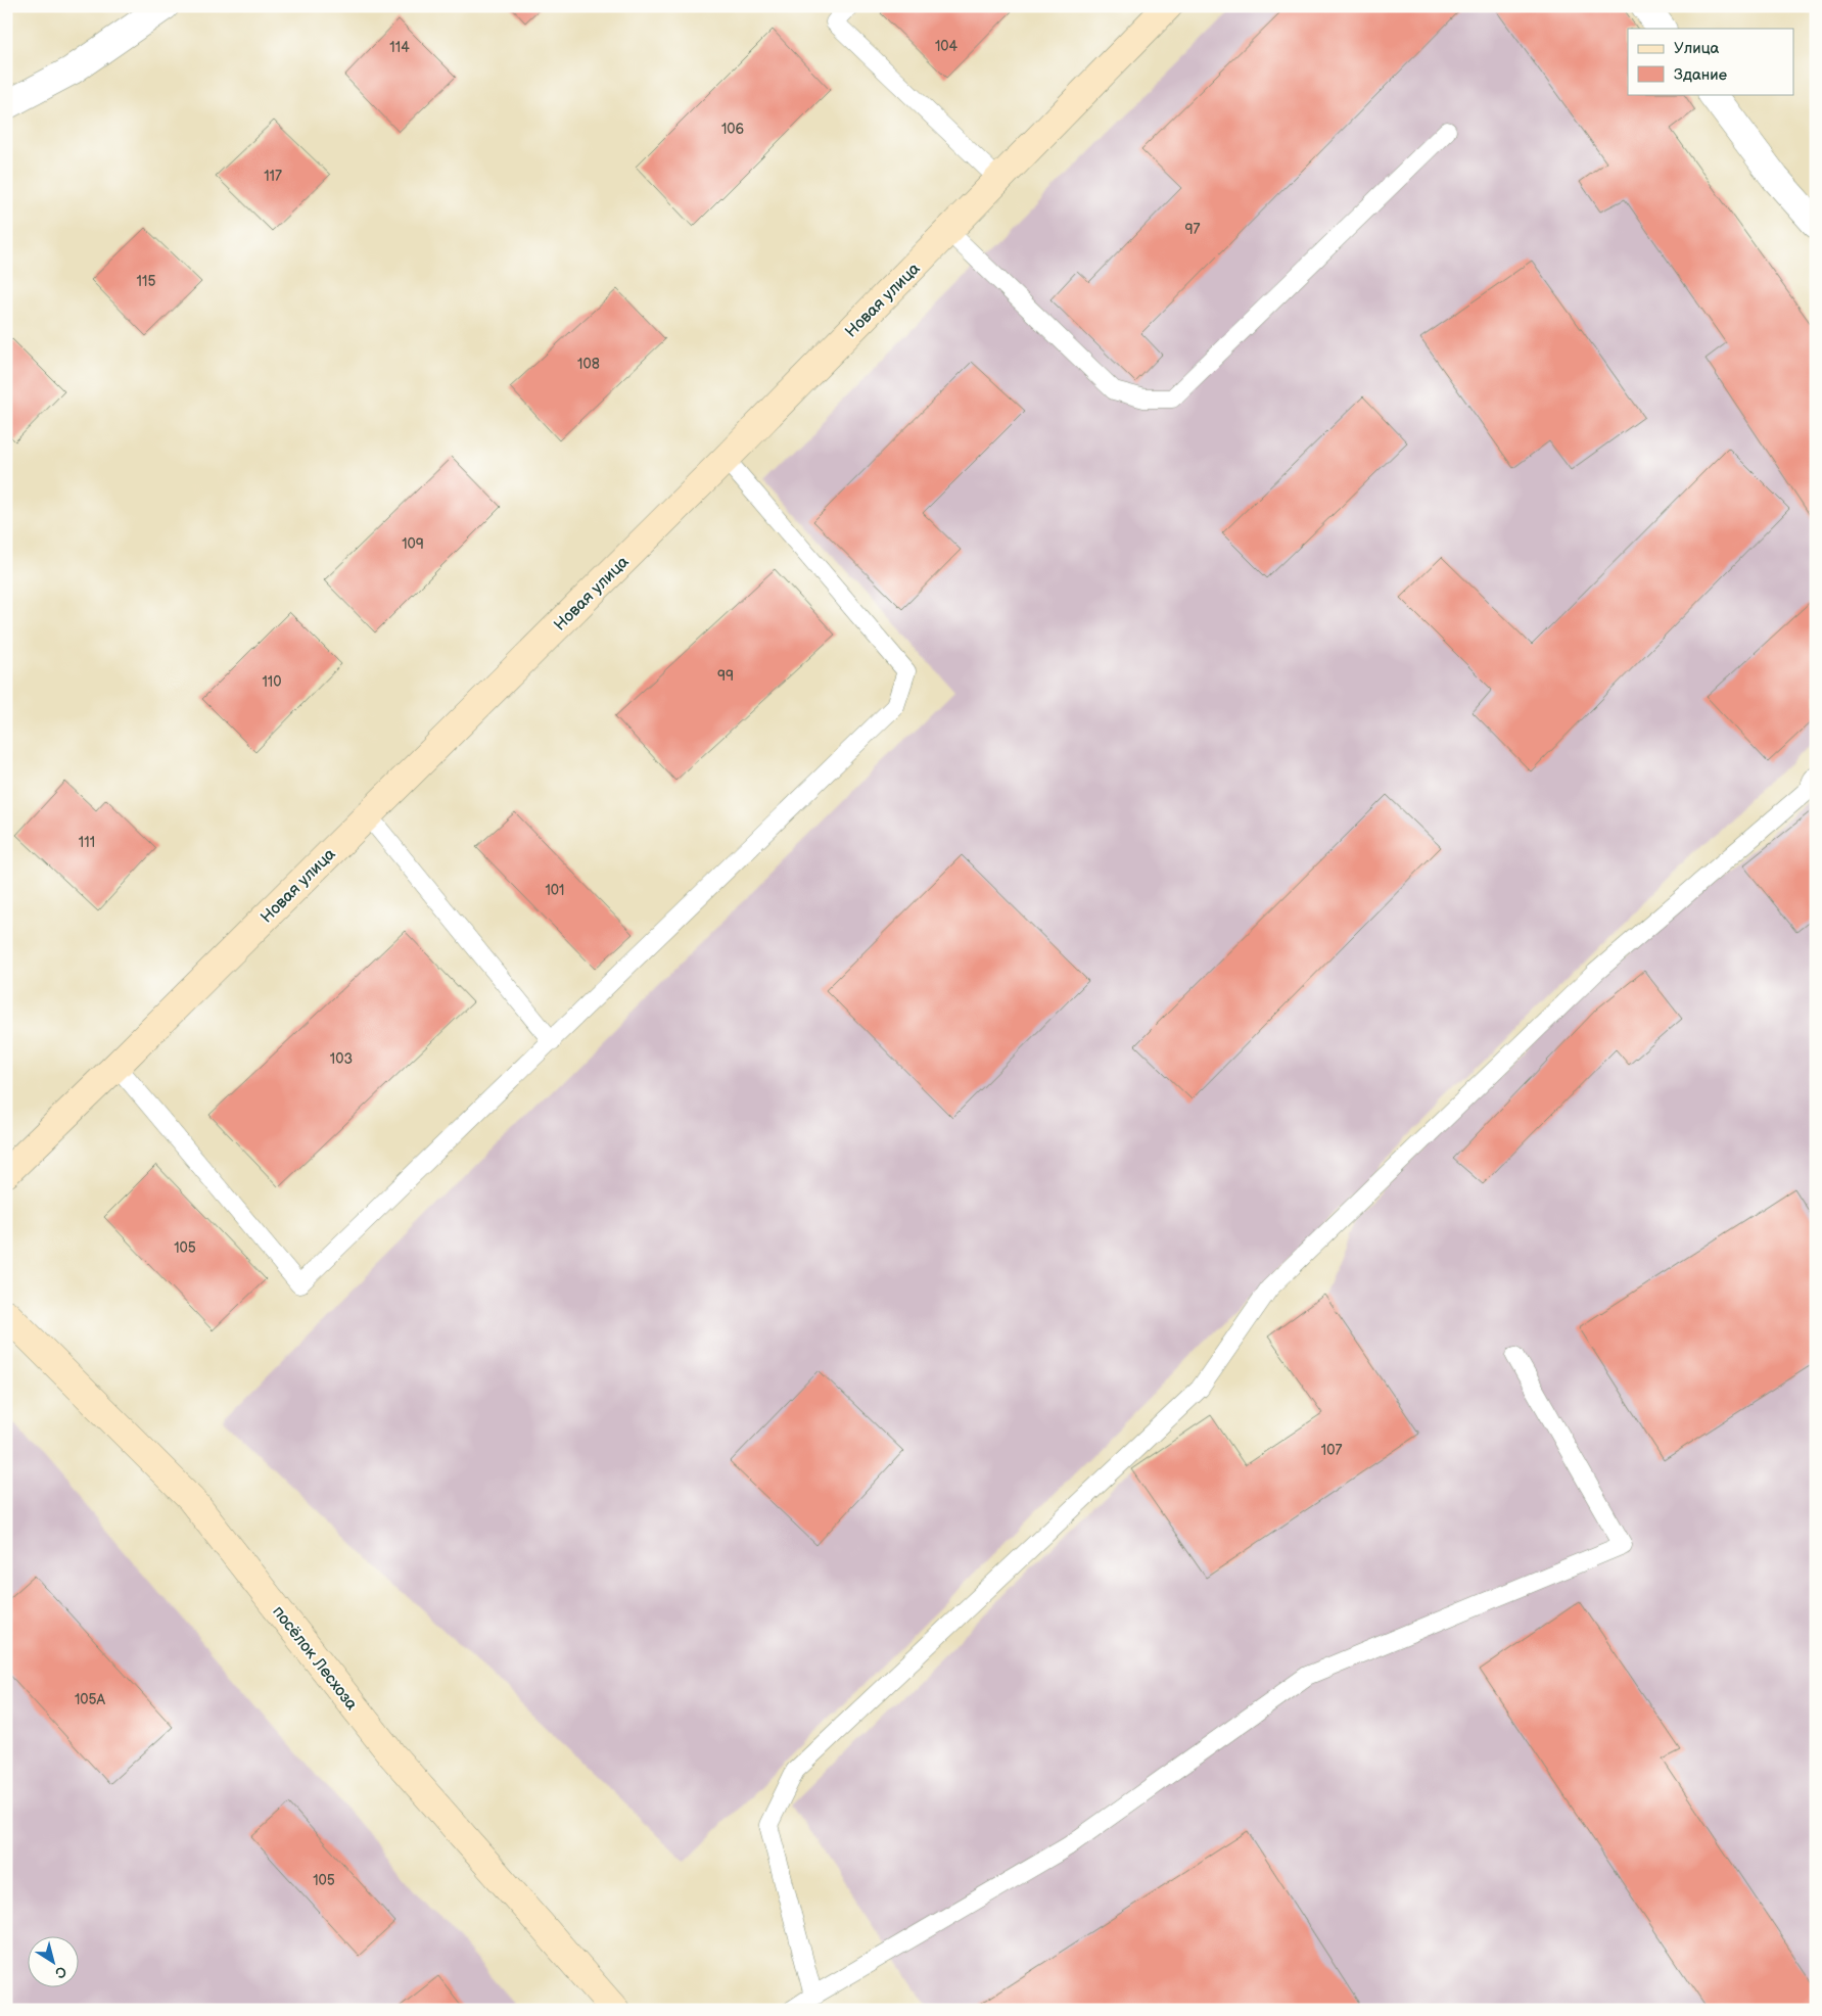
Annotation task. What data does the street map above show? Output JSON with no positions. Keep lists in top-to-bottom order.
{
  "streets": {
    "street": ["Новая улица", "посёлок Лесхоза"]
  },
  "house_numbers": [
    "104",
    "114",
    "106",
    "117",
    "97",
    "115",
    "108",
    "109",
    "99",
    "110",
    "111",
    "101",
    "103",
    "105",
    "107",
    "105А",
    "105"
  ],
  "legend": ["Улица", "Здание"],
  "north": "bottom right"
}
